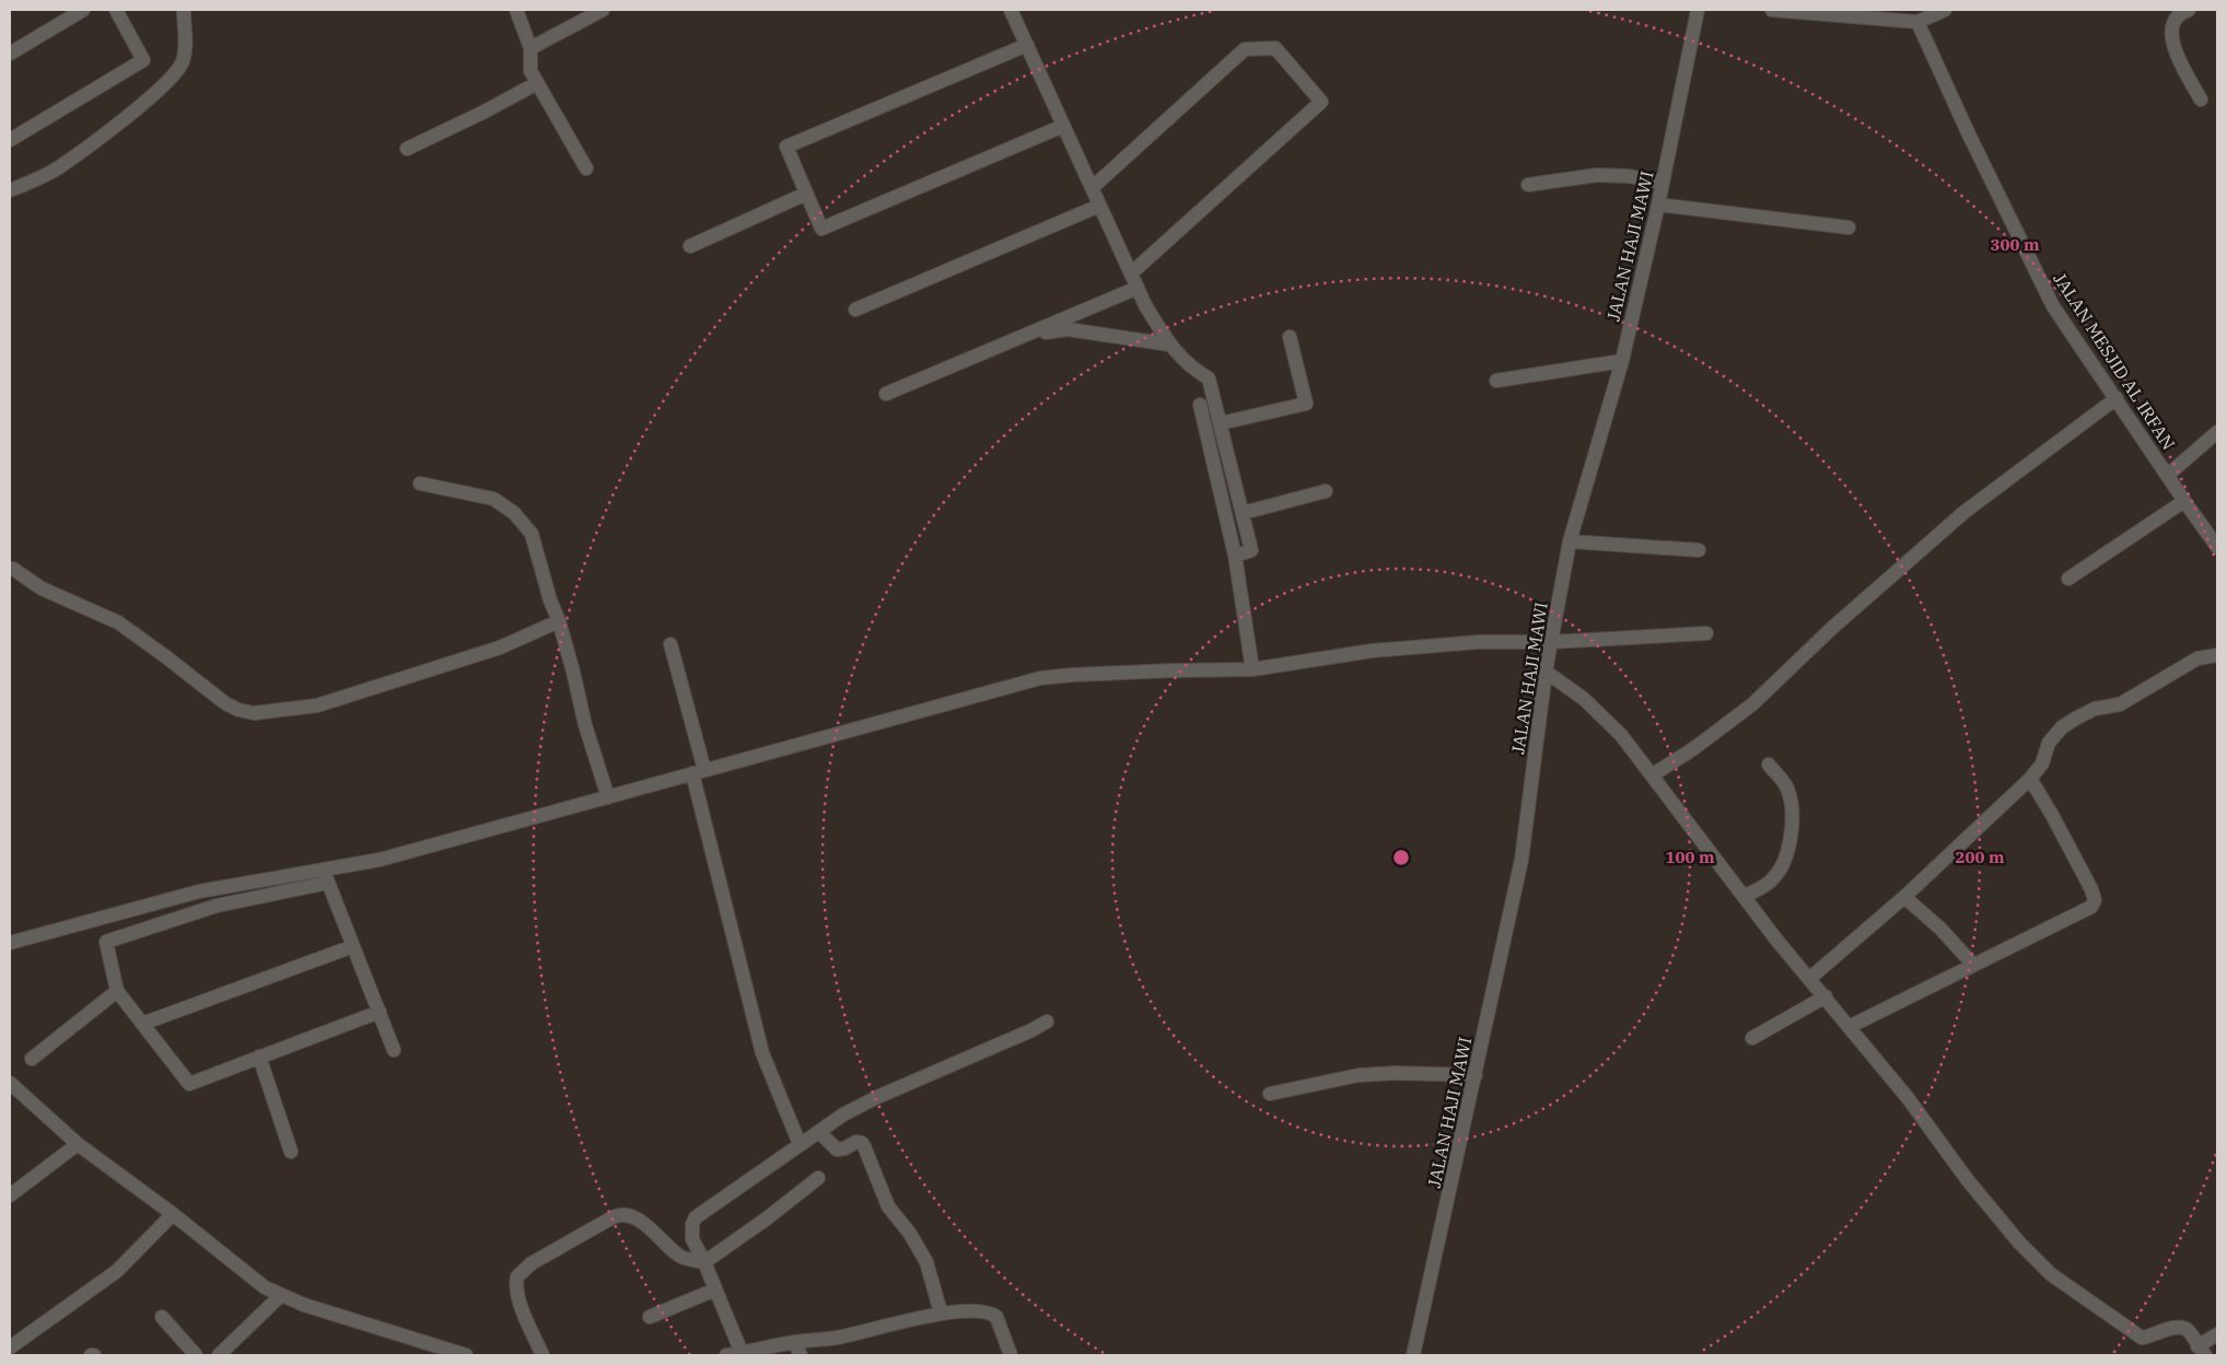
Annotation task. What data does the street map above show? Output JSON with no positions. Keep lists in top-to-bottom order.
{
  "streets": {
    "street": ["JALAN HAJI MAWI", "JALAN MESJID AL IRFAN"]
  },
  "rings": ["300 m", "100 m", "200 m"]
}
